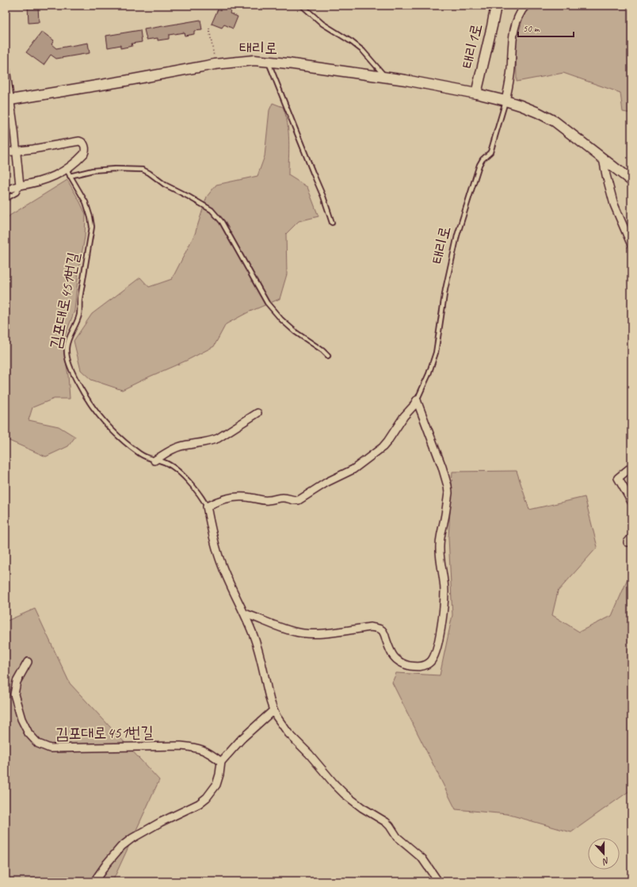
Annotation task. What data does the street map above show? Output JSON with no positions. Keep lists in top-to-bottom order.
{
  "streets": {
    "street": ["태리1로", "태리로", "김포대로451번길"]
  },
  "crossings": [
    ["태리1로", "태리로"]
  ],
  "scale_bar": "50 m",
  "north": "bottom"
}
